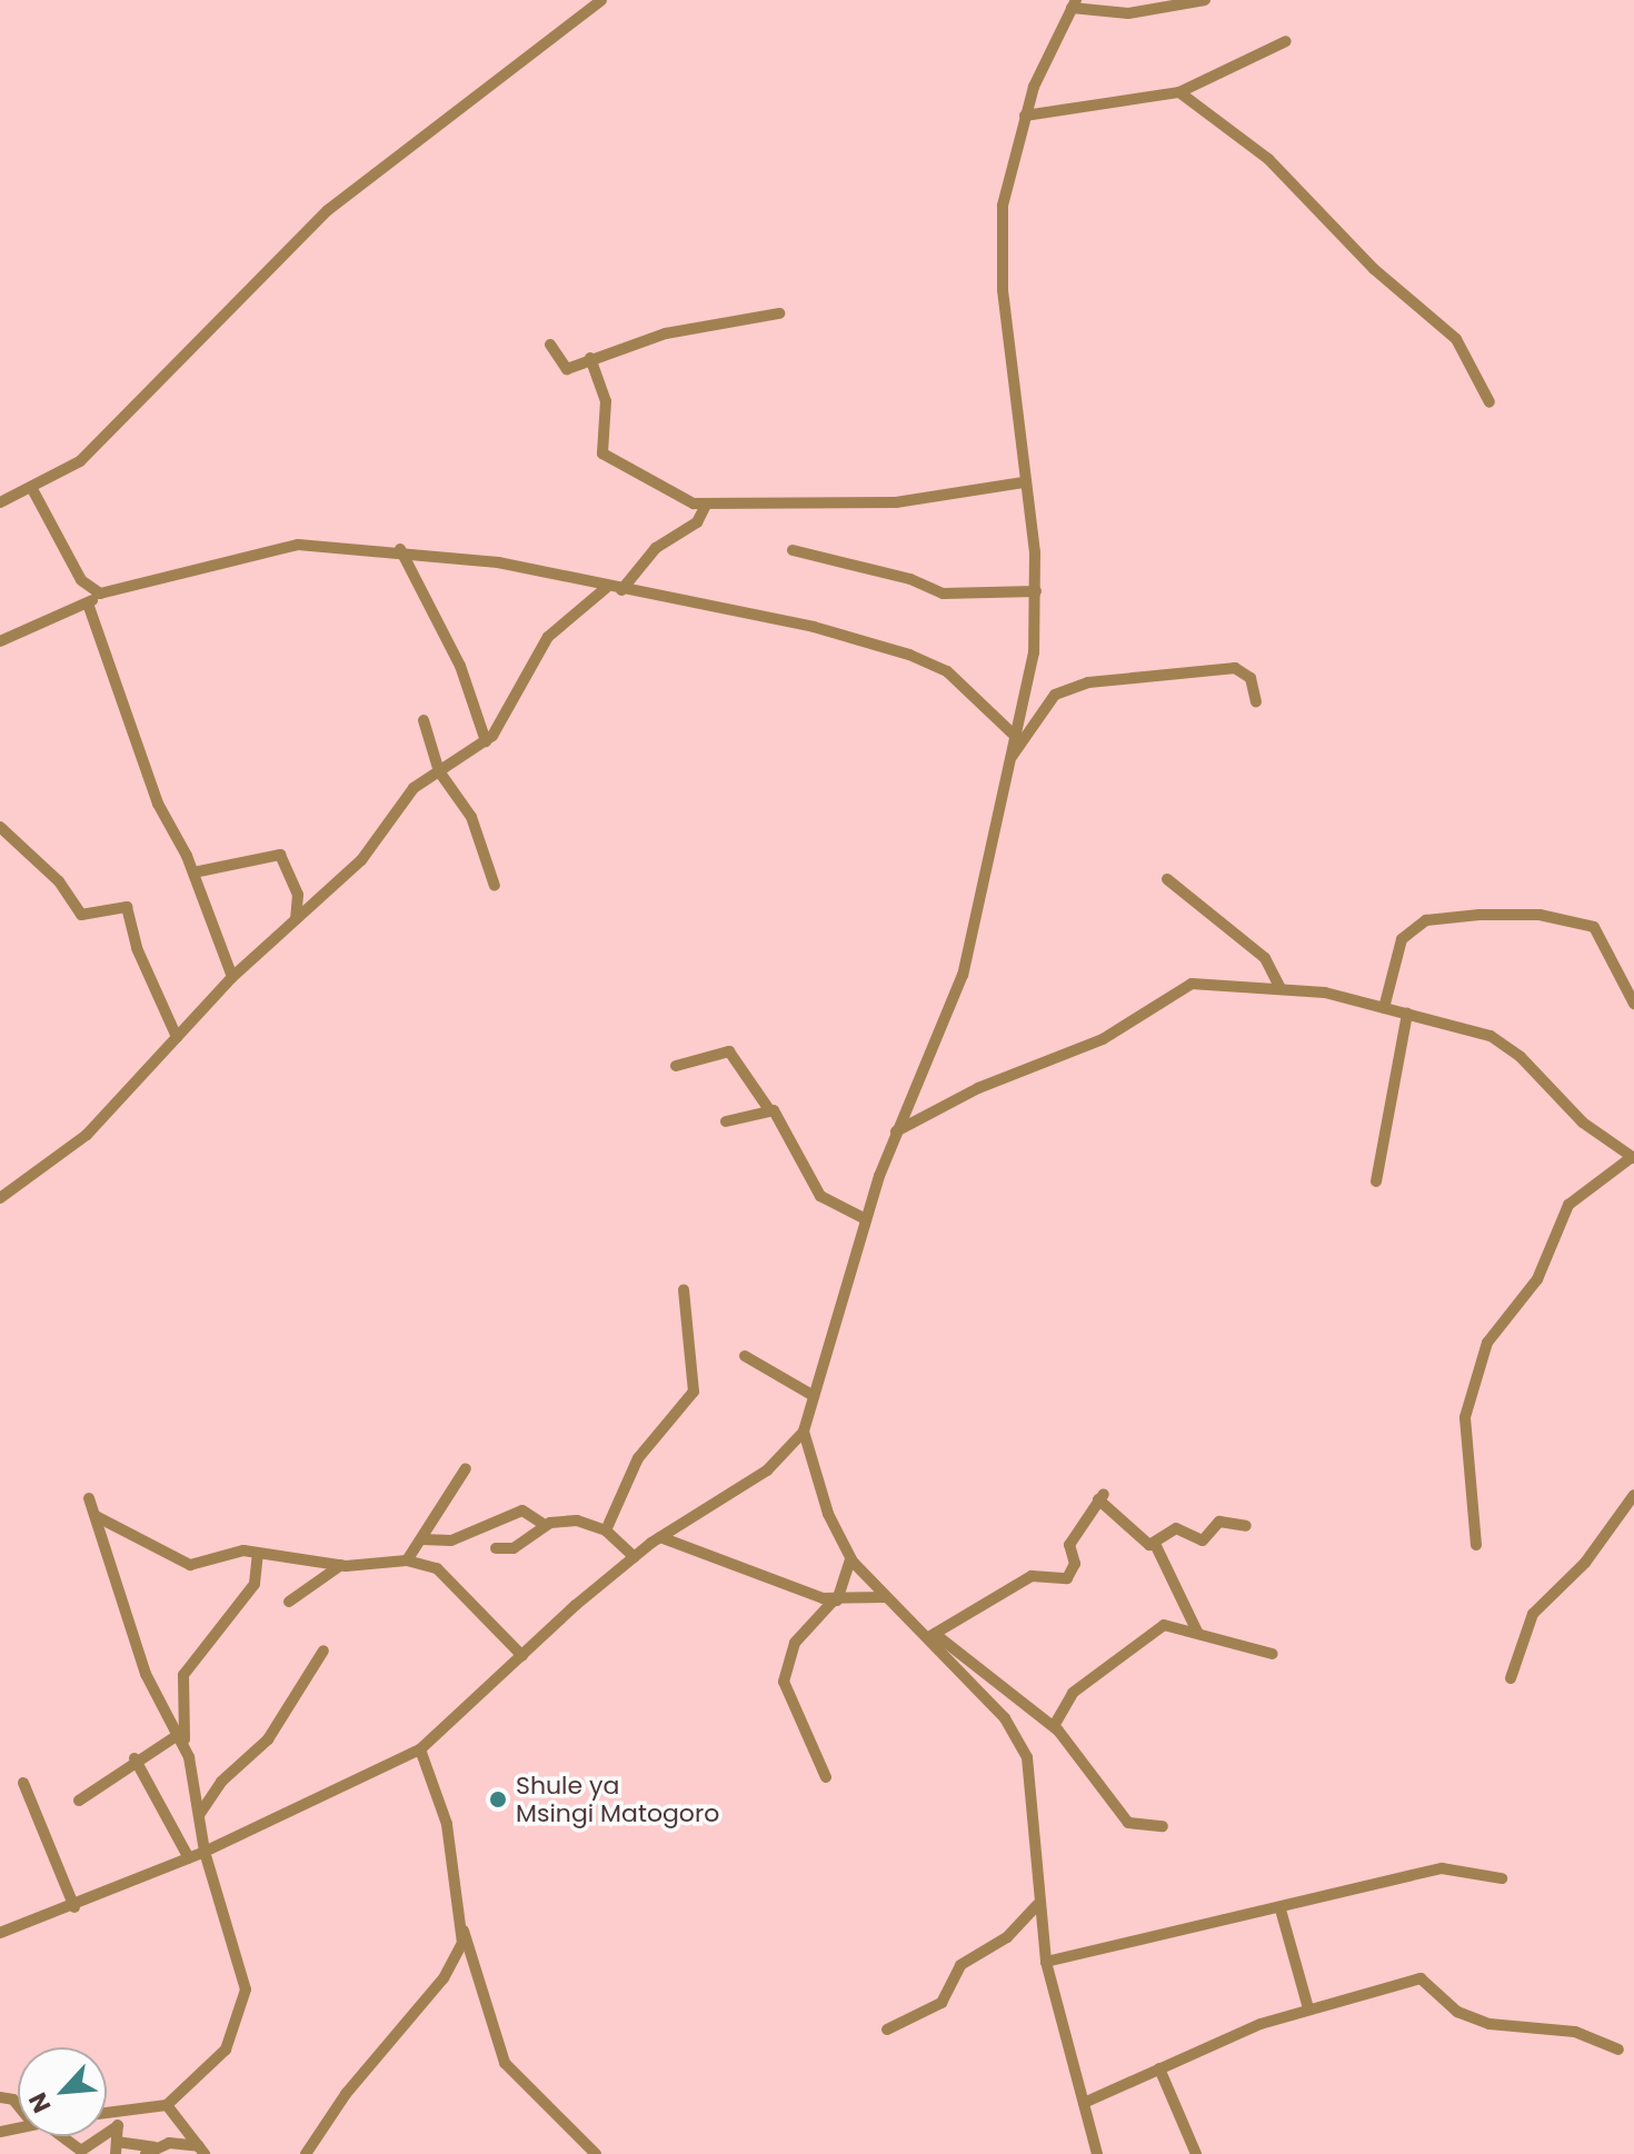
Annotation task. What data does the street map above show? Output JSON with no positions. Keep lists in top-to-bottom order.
{
  "places": ["Shule ya Msingi Matogoro"],
  "north": "bottom left"
}
